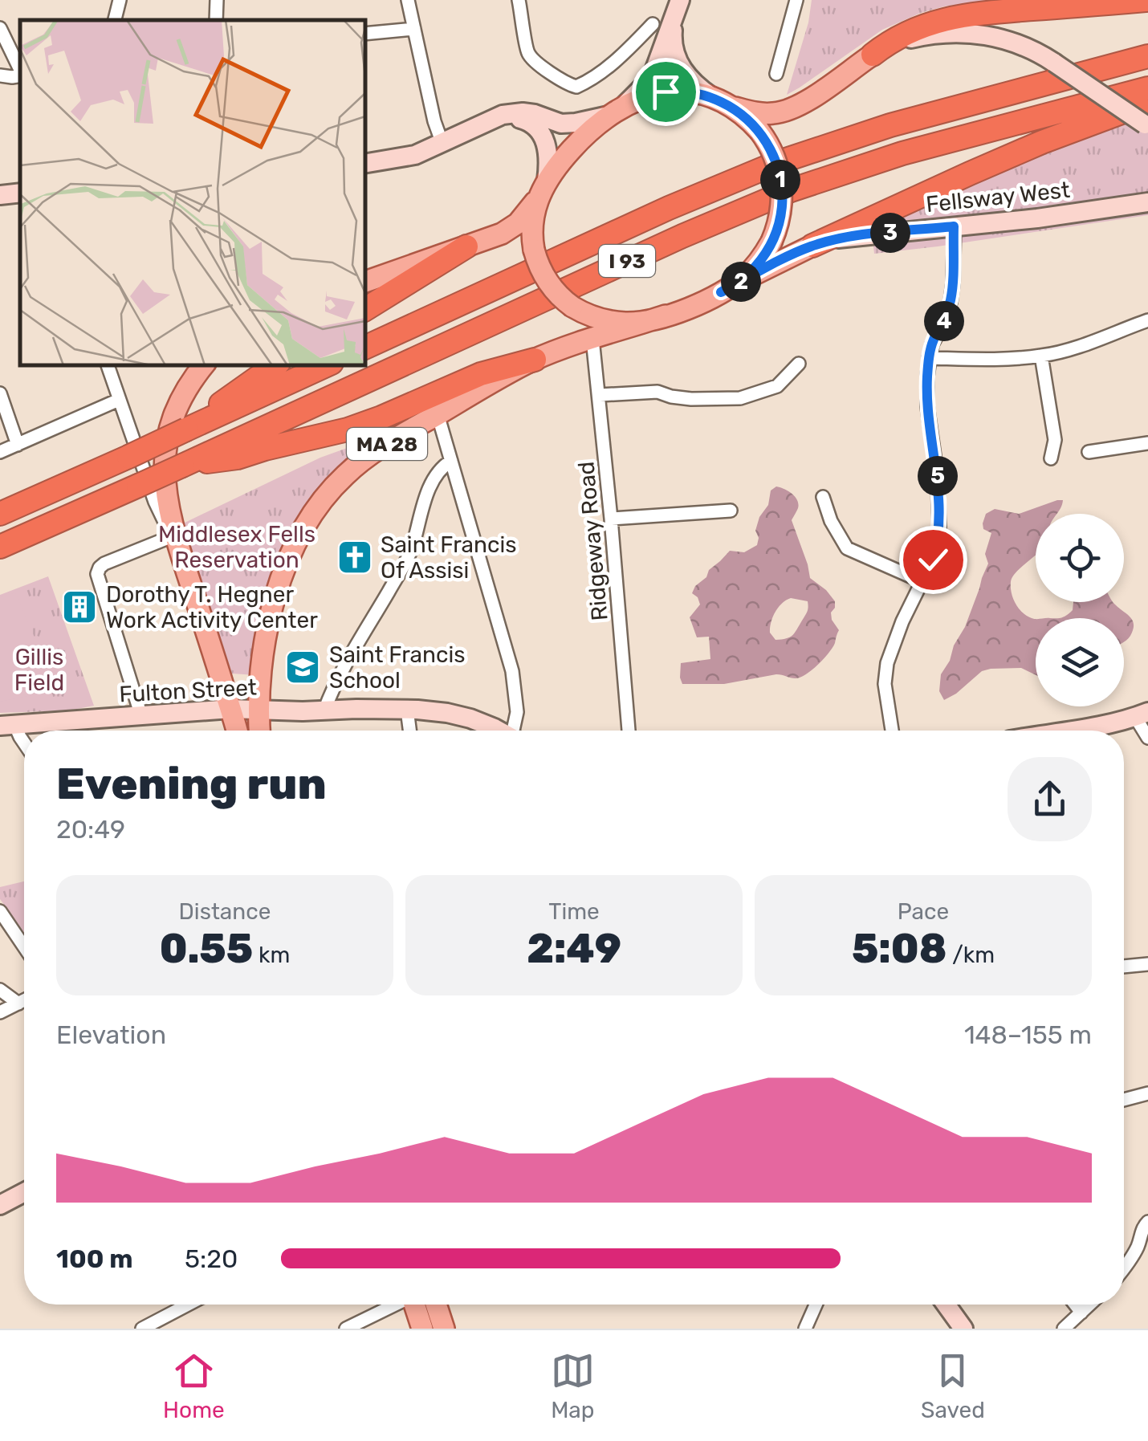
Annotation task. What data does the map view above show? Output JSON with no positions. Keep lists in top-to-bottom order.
{
  "streets": {
    "highway": ["I 93"],
    "main road": ["Fellsway West", "MA 28"],
    "street": ["Ridgeway Road", "Fulton Street"]
  },
  "crossings": [
    ["Fellsway West", "MA 28"],
    ["MA 28", "Ridgeway Road"],
    ["MA 28", "Fulton Street"]
  ],
  "parks": ["Middlesex Fells Reservation", "Gillis Field"],
  "places": {
    "church": ["Saint Francis Of Assisi"],
    "building": ["Dorothy T. Hegner Work Activity Center"],
    "school or university": ["Saint Francis School"]
  },
  "page": {
    "pins": [
      "1",
      "3",
      "2",
      "4",
      "5"
    ],
    "heading": ["Evening run", "20:49"],
    "stats": [
      ["Distance", "0.55 km"],
      ["Time", "2:49"],
      ["Pace", "5:08 /km"]
    ],
    "chart": ["Elevation", "148–155 m"],
    "list": [
      {
        "name": "100 m",
        "note": "5:20"
      }
    ],
    "tabs": ["Home", "Map", "Saved"]
  }
}
